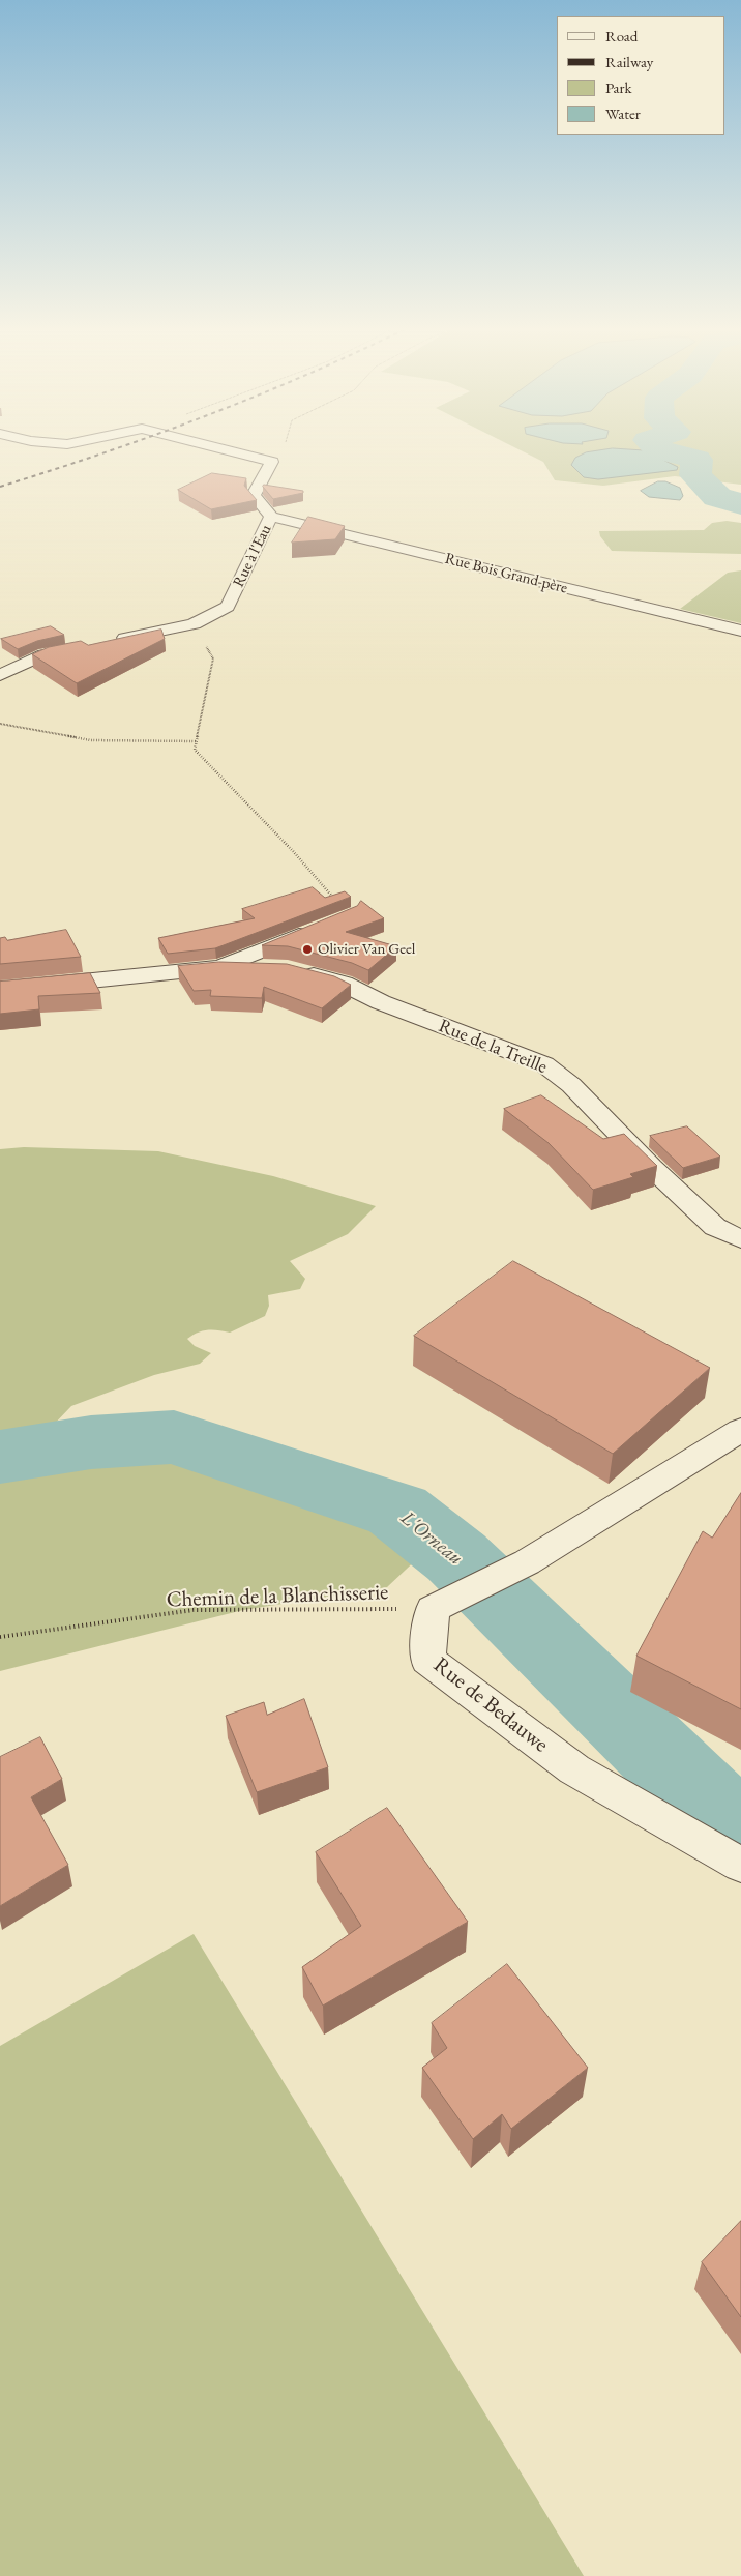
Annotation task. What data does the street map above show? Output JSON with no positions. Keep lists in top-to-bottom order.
{
  "streets": {
    "street": [
      "Rue à l'Eau",
      "Rue Bois Grand-père",
      "Rue de la Treille",
      "Rue de Bedauwe"
    ],
    "path": ["Chemin de la Blanchisserie"]
  },
  "crossings": [
    ["Rue à l'Eau", "Rue Bois Grand-père"],
    ["Chemin de la Blanchisserie", "Rue de Bedauwe"]
  ],
  "water": ["L'Orneau"],
  "places": ["Olivier Van Geel"],
  "legend": [
    "Road",
    "Railway",
    "Park",
    "Water"
  ]
}
